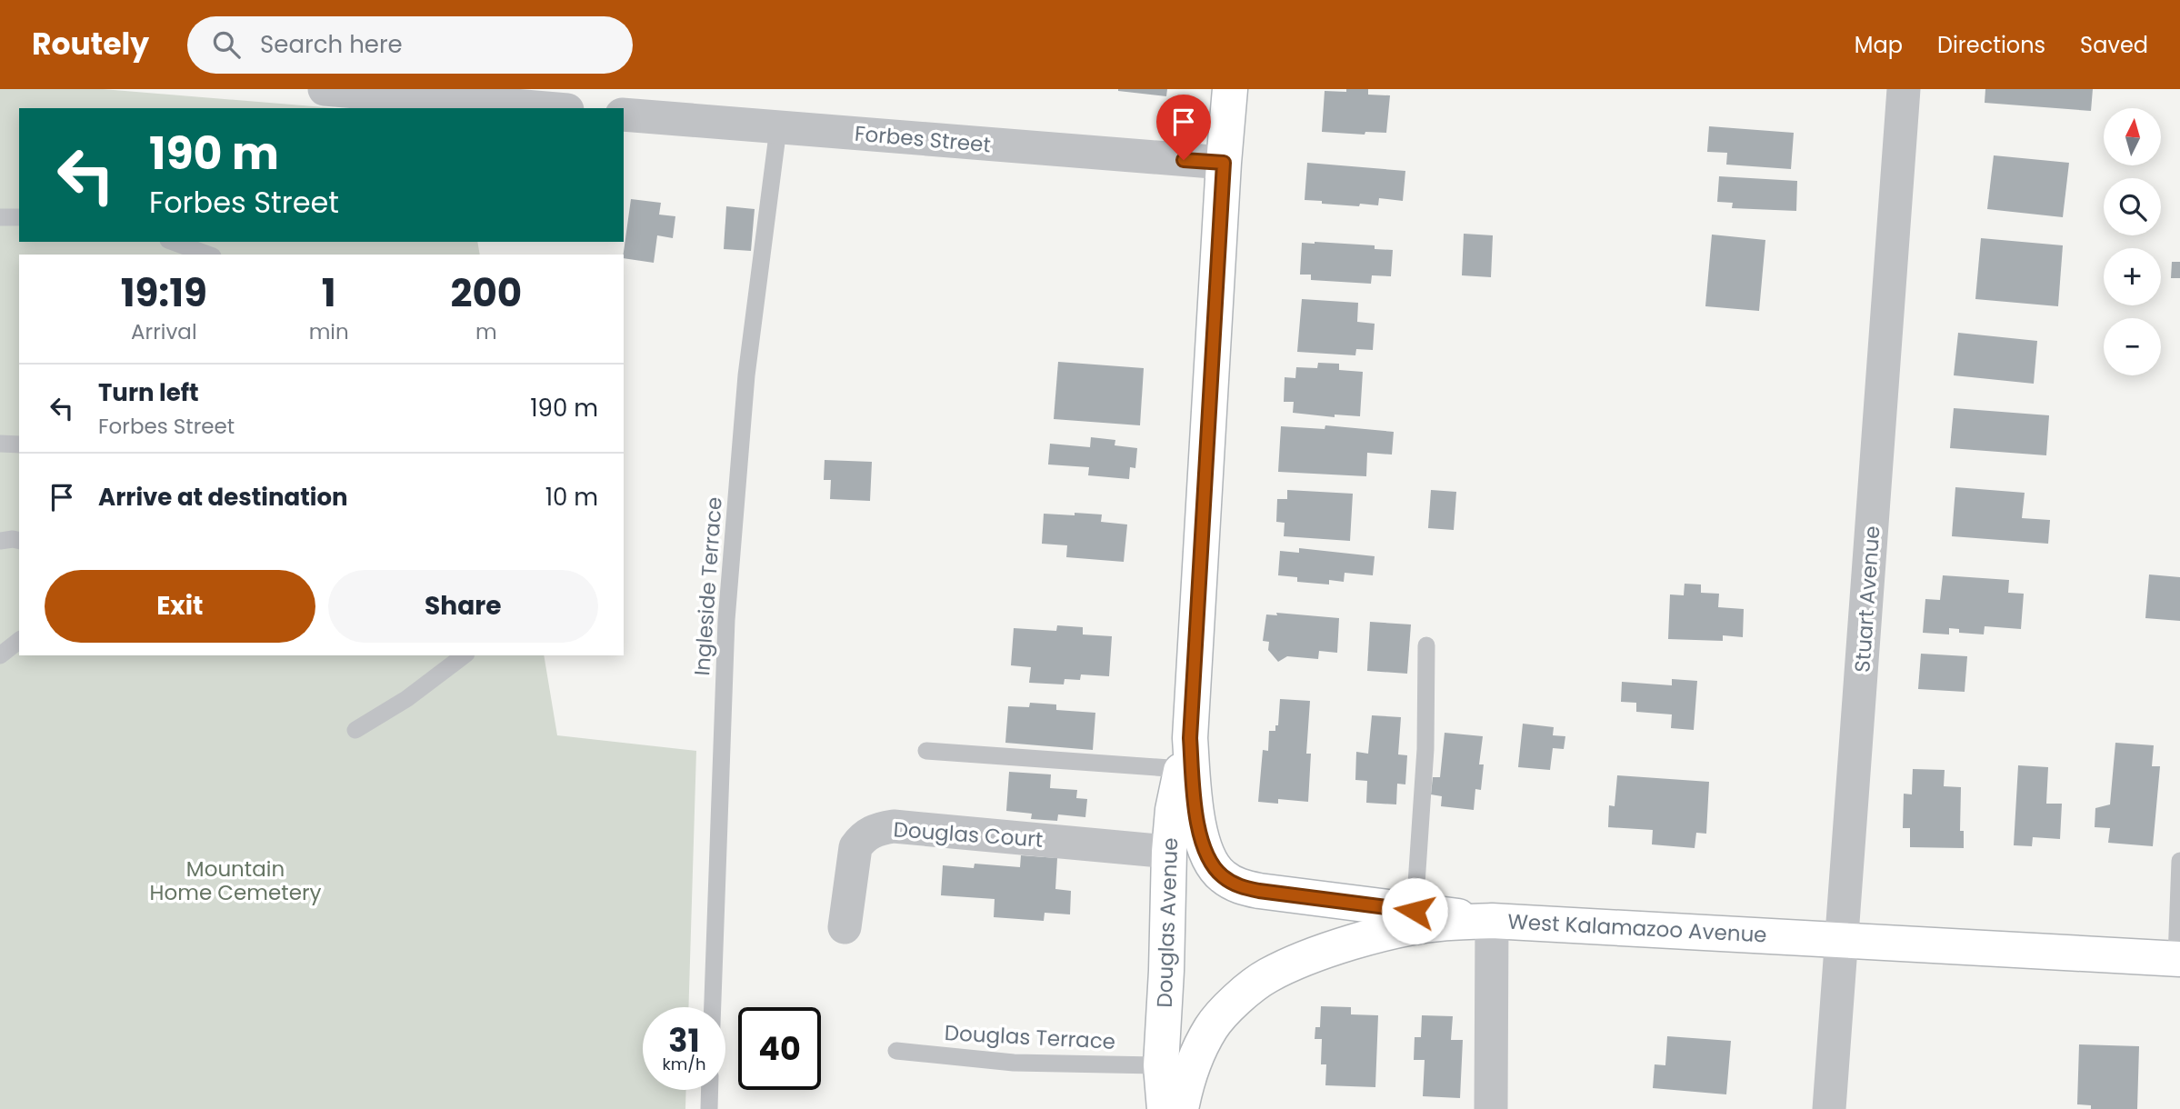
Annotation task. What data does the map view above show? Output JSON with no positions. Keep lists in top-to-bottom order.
{
  "streets": {
    "main road": ["Douglas Avenue", "West Kalamazoo Avenue"],
    "street": ["Forbes Street", "Stuart Avenue", "Douglas Court"],
    "lane": ["Ingleside Terrace", "Douglas Terrace"]
  },
  "crossings": [
    ["Forbes Street", "Ingleside Terrace"],
    ["Forbes Street", "Douglas Avenue"],
    ["Stuart Avenue", "West Kalamazoo Avenue"],
    ["Douglas Court", "Douglas Avenue"],
    ["Douglas Avenue", "West Kalamazoo Avenue"],
    ["Douglas Avenue", "Douglas Terrace"]
  ],
  "parks": ["Mountain Home Cemetery"],
  "north": "top",
  "page": {
    "header": "Routely",
    "search": "Search here",
    "nav": ["Map", "Directions", "Saved"],
    "map_buttons": ["+", "−"],
    "turn": ["190 m", "Forbes Street"],
    "eta": [
      "19:19",
      "Arrival",
      "1",
      "min",
      "200",
      "m"
    ],
    "list": [
      {
        "name": "Turn left",
        "note": "Forbes Street",
        "value": "190 m"
      },
      {
        "name": "Arrive at destination",
        "value": "10 m"
      }
    ],
    "buttons": ["Exit", "Share"],
    "speed": "31 km/h",
    "limit": "40"
  }
}
